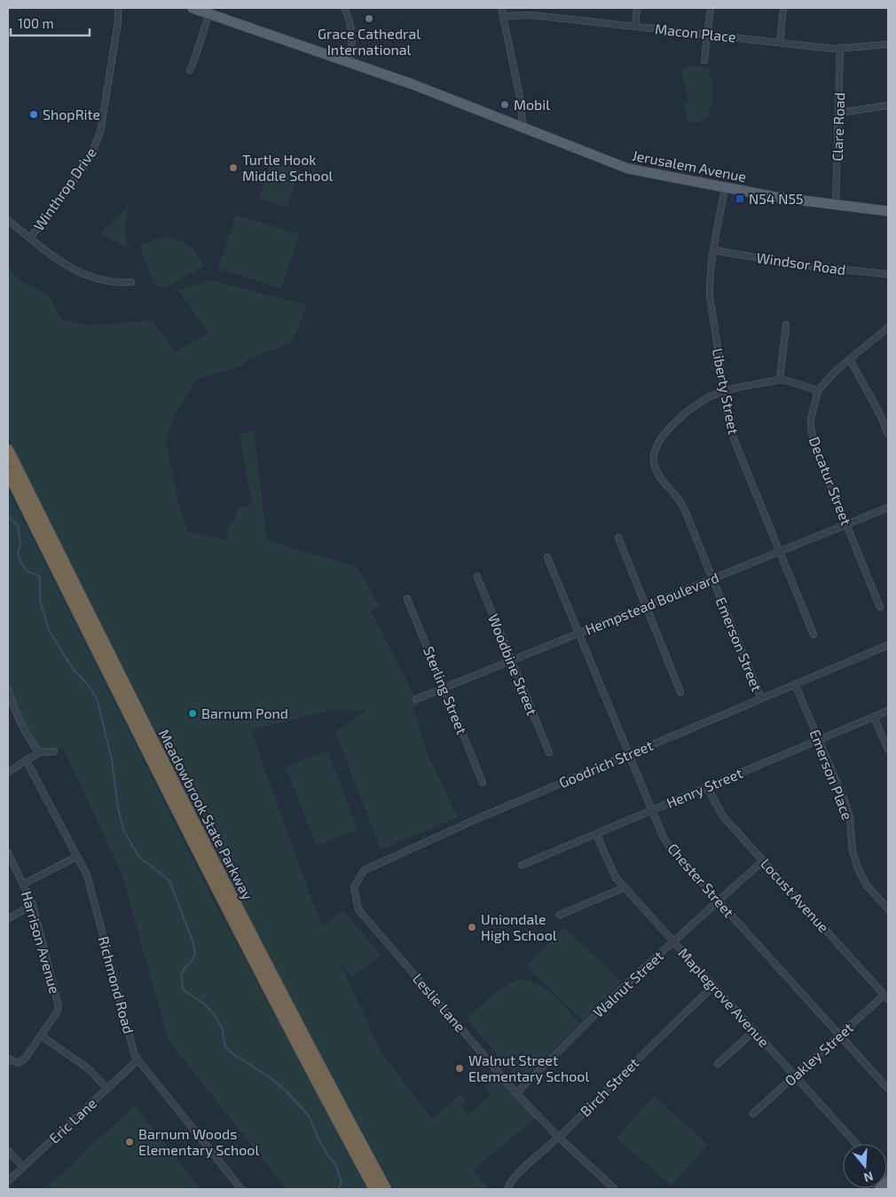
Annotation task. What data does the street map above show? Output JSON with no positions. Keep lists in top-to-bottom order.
{
  "streets": {
    "highway": ["Meadowbrook State Parkway"],
    "main road": ["Jerusalem Avenue"],
    "street": [
      "Macon Place",
      "Clare Road",
      "Winthrop Drive",
      "Windsor Road",
      "Liberty Street",
      "Decatur Street",
      "Hempstead Boulevard",
      "Emerson Street",
      "Woodbine Street",
      "Sterling Street",
      "Goodrich Street",
      "Emerson Place",
      "Henry Street",
      "Chester Street",
      "Locust Avenue",
      "Harrison Avenue",
      "Walnut Street",
      "Richmond Road",
      "Maplegrove Avenue",
      "Leslie Lane",
      "Oakley Street",
      "Birch Street",
      "Eric Lane"
    ]
  },
  "crossings": [
    ["Macon Place", "Clare Road"],
    ["Clare Road", "Jerusalem Avenue"],
    ["Jerusalem Avenue", "Liberty Street"],
    ["Windsor Road", "Liberty Street"],
    ["Liberty Street", "Hempstead Boulevard"],
    ["Liberty Street", "Emerson Street"],
    ["Decatur Street", "Hempstead Boulevard"],
    ["Decatur Street", "Emerson Street"],
    ["Hempstead Boulevard", "Emerson Street"],
    ["Hempstead Boulevard", "Woodbine Street"],
    ["Hempstead Boulevard", "Sterling Street"],
    ["Hempstead Boulevard", "Chester Street"],
    ["Emerson Street", "Goodrich Street"],
    ["Goodrich Street", "Emerson Place"],
    ["Goodrich Street", "Chester Street"],
    ["Goodrich Street", "Leslie Lane"],
    ["Emerson Place", "Henry Street"],
    ["Henry Street", "Chester Street"],
    ["Henry Street", "Locust Avenue"],
    ["Henry Street", "Maplegrove Avenue"],
    ["Chester Street", "Walnut Street"],
    ["Chester Street", "Oakley Street"],
    ["Locust Avenue", "Walnut Street"],
    ["Locust Avenue", "Oakley Street"],
    ["Walnut Street", "Maplegrove Avenue"],
    ["Walnut Street", "Leslie Lane"],
    ["Richmond Road", "Eric Lane"],
    ["Maplegrove Avenue", "Oakley Street"],
    ["Maplegrove Avenue", "Birch Street"],
    ["Leslie Lane", "Birch Street"]
  ],
  "places": {
    "other": [
      "Grace Cathedral International",
      "Mobil",
      "ShopRite",
      "Turtle Hook Middle School",
      "Barnum Pond",
      "Uniondale High School",
      "Walnut Street Elementary School",
      "Barnum Woods Elementary School"
    ],
    "transit": ["N54 N55"]
  },
  "scale_bar": "100 m",
  "north": "bottom"
}
